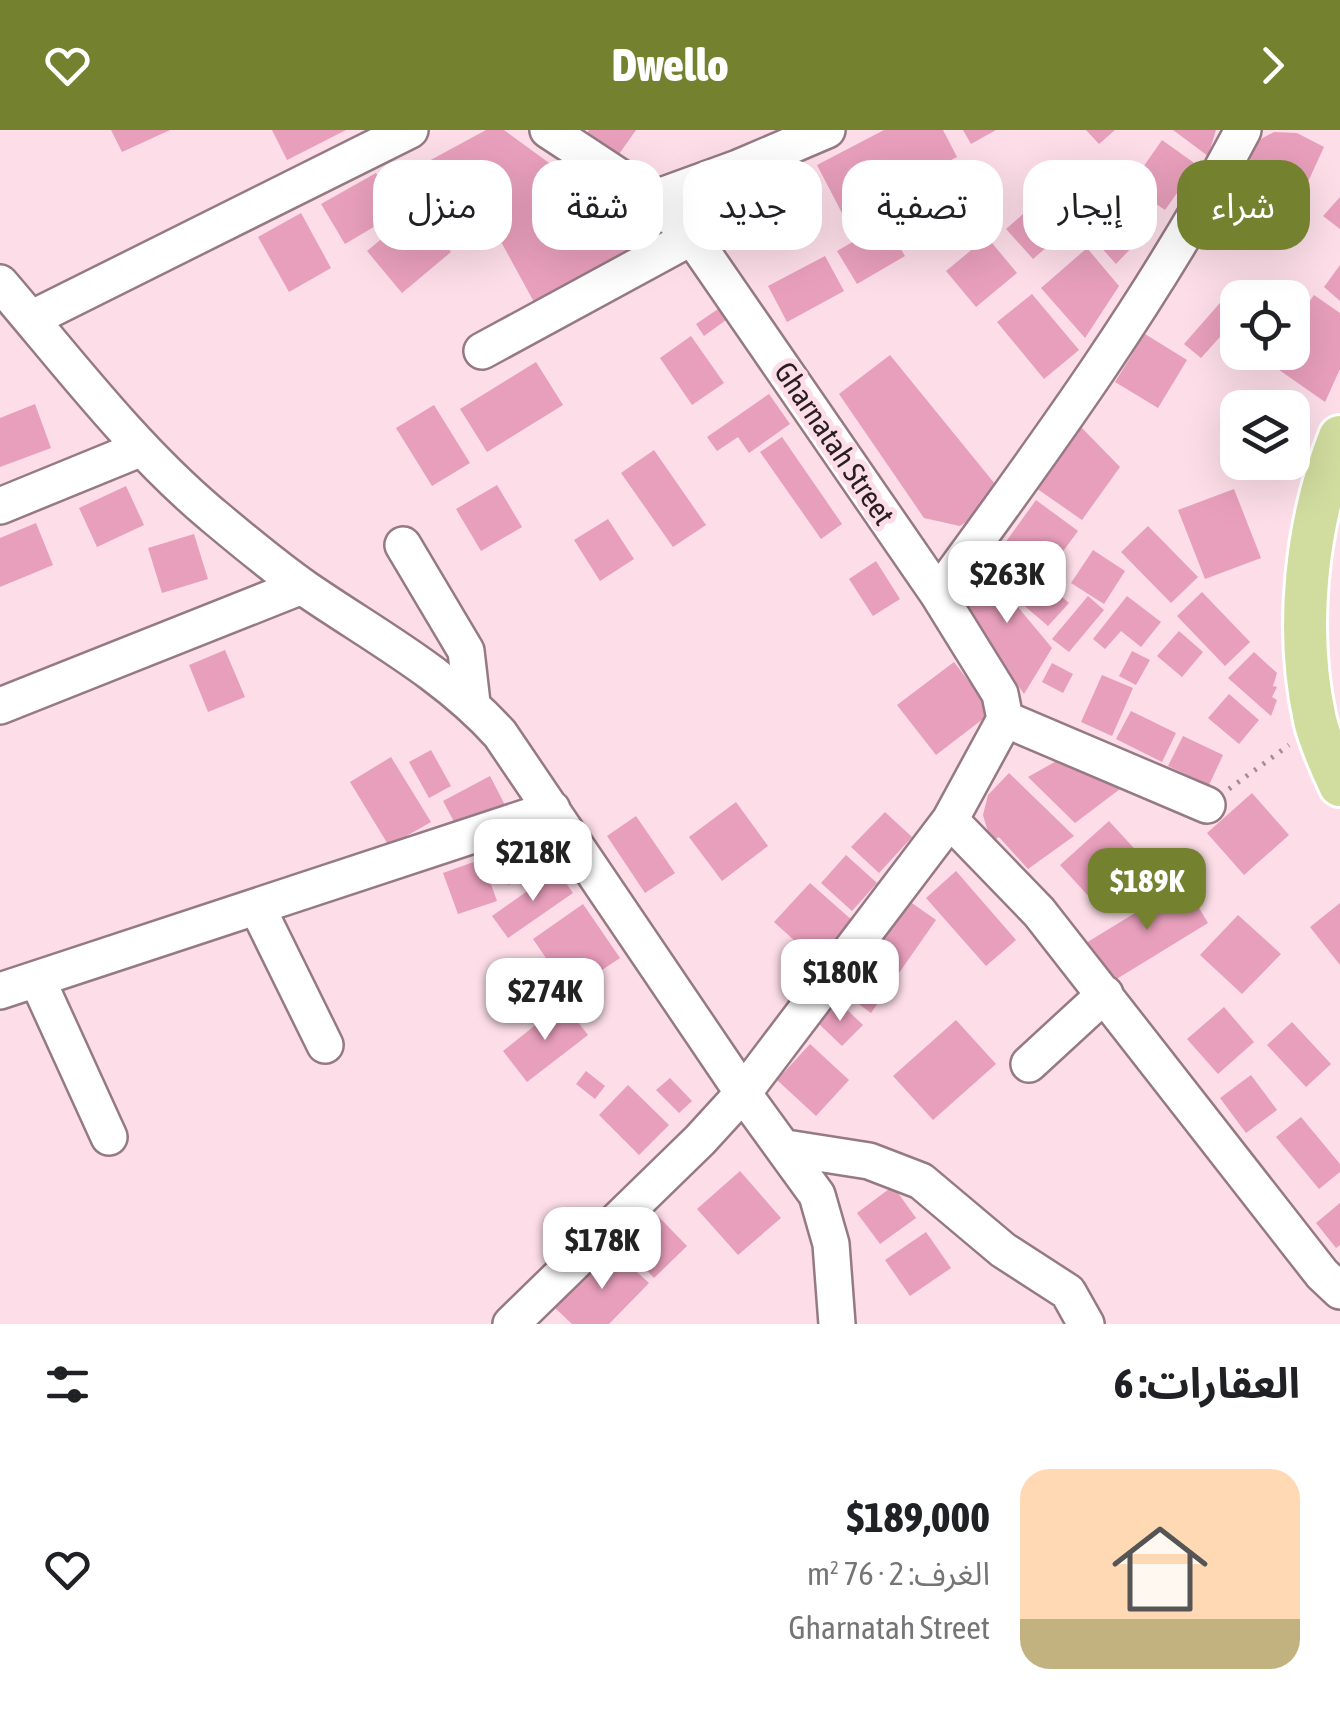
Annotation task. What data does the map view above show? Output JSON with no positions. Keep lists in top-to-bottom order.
{
  "streets": {
    "street": ["Gharnatah Street"]
  },
  "page": {
    "header": "Dwello",
    "chip": [
      "شراء",
      "إيجار",
      "تصفية",
      "جديد",
      "شقة",
      "منزل"
    ],
    "price": [
      "$263K",
      "$218K",
      "$189K",
      "$180K",
      "$274K",
      "$178K"
    ],
    "heading": "العقارات: 6",
    "list": [
      {
        "name": "$189,000",
        "note": "الغرف: 2 · 76 m² · Gharnatah Street"
      }
    ]
  }
}
